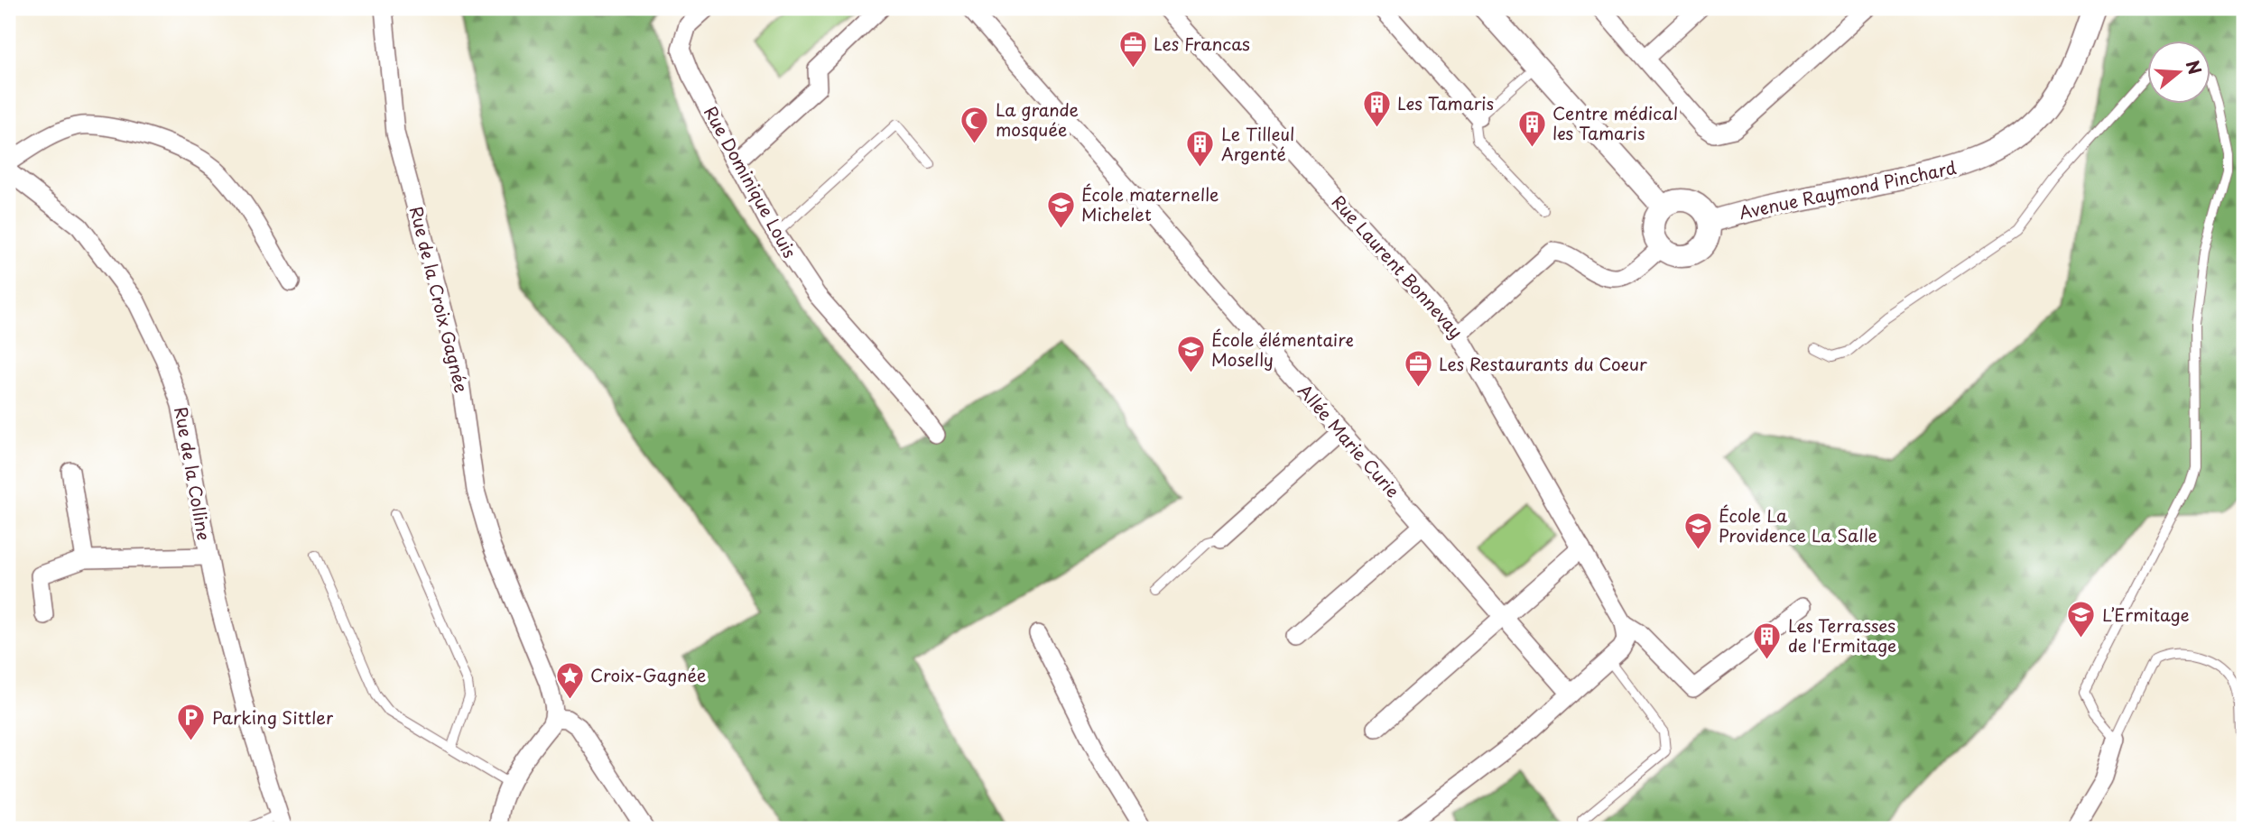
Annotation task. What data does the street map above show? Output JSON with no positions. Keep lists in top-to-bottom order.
{
  "streets": {
    "street": [
      "Rue Dominique Louis",
      "Avenue Raymond Pinchard",
      "Rue Laurent Bonnevay",
      "Rue de la Croix Gagnée",
      "Allée Marie Curie",
      "Rue de la Colline"
    ]
  },
  "places": {
    "office": ["Les Francas", "Les Restaurants du Coeur"],
    "building": [
      "Les Tamaris",
      "Centre médical les Tamaris",
      "Le Tilleul Argenté",
      "Les Terrasses de l'Ermitage"
    ],
    "mosque": ["La grande mosquée"],
    "school or university": [
      "École maternelle Michelet",
      "École élémentaire Moselly",
      "École La Providence La Salle",
      "L’Ermitage"
    ],
    "place": ["Croix-Gagnée"],
    "parking": ["Parking Sittler"]
  },
  "north": "right"
}
